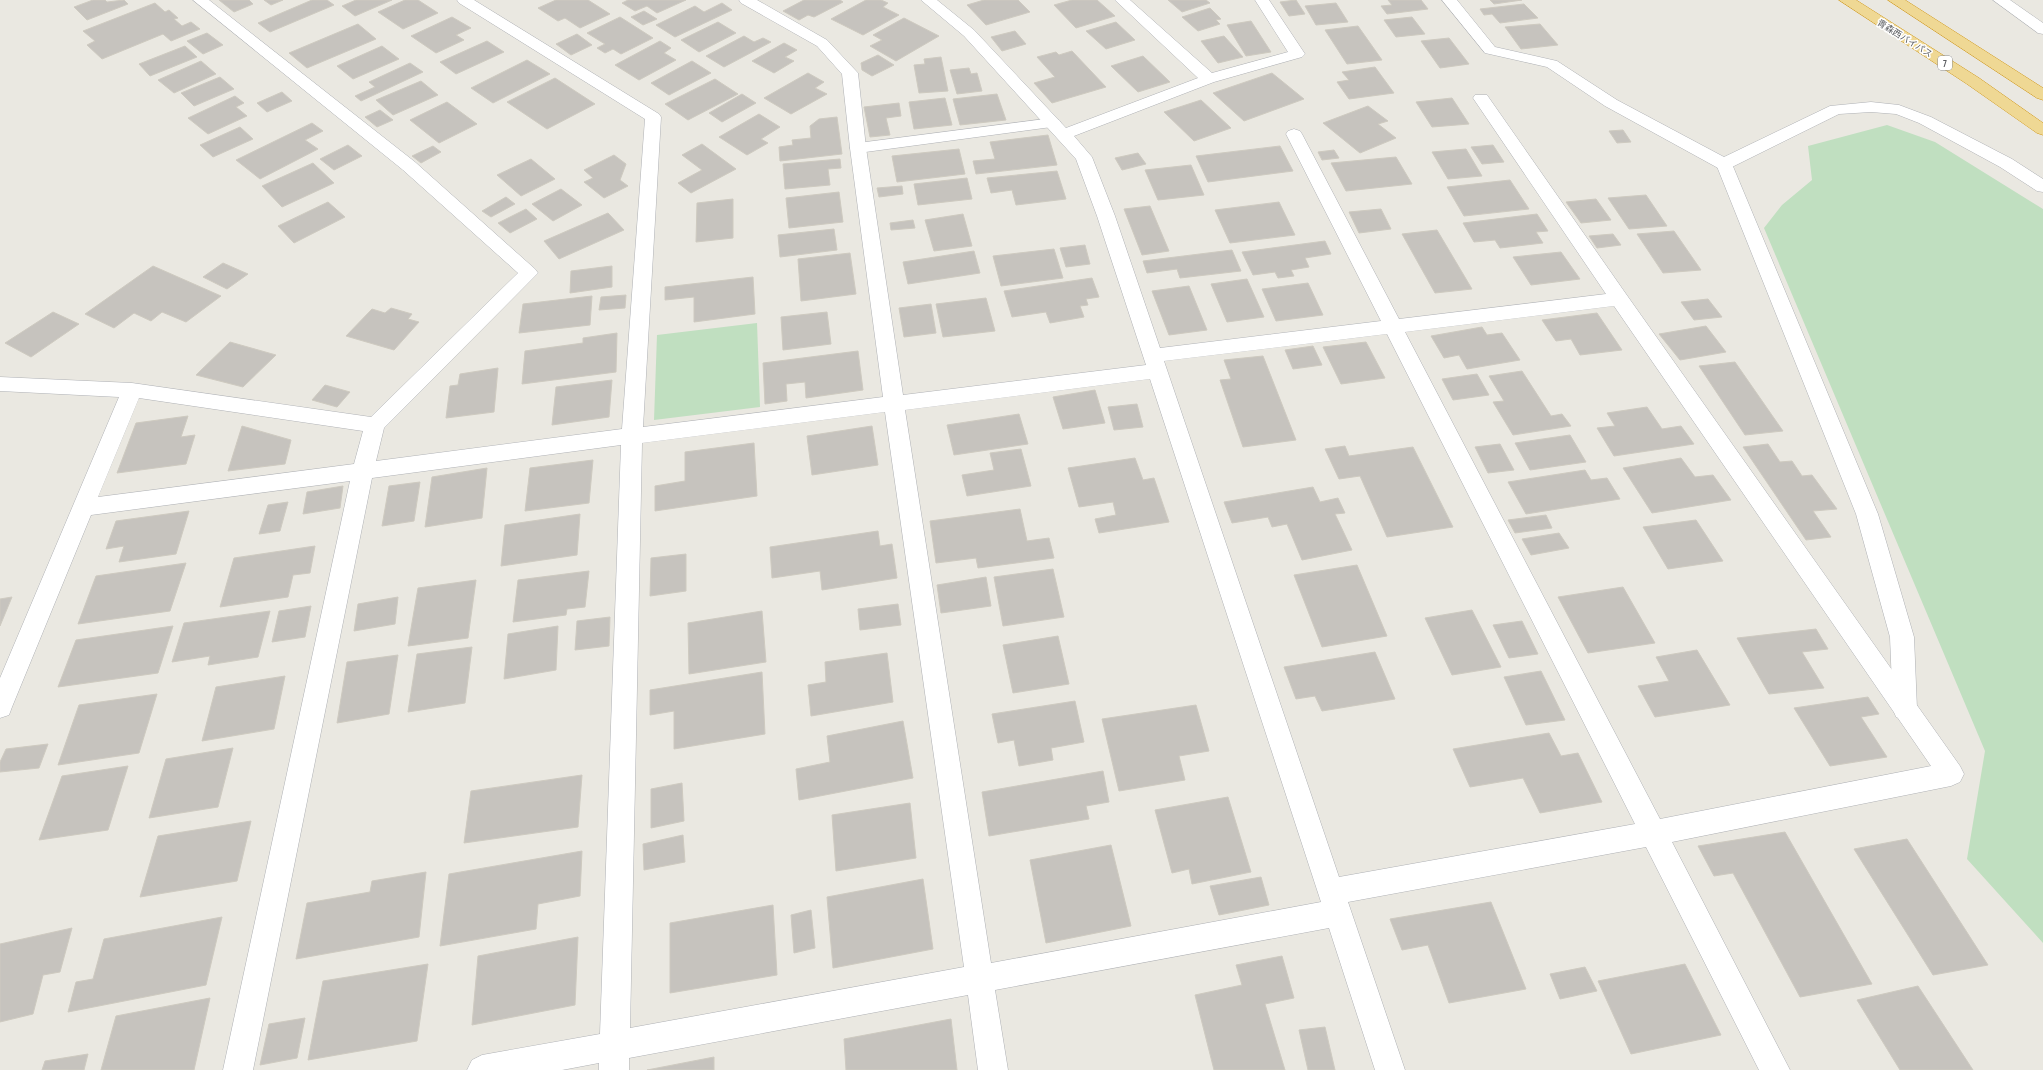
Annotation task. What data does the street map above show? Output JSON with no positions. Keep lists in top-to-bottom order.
{
  "streets": {
    "highway": ["青森西バイパス", "7"]
  }
}
